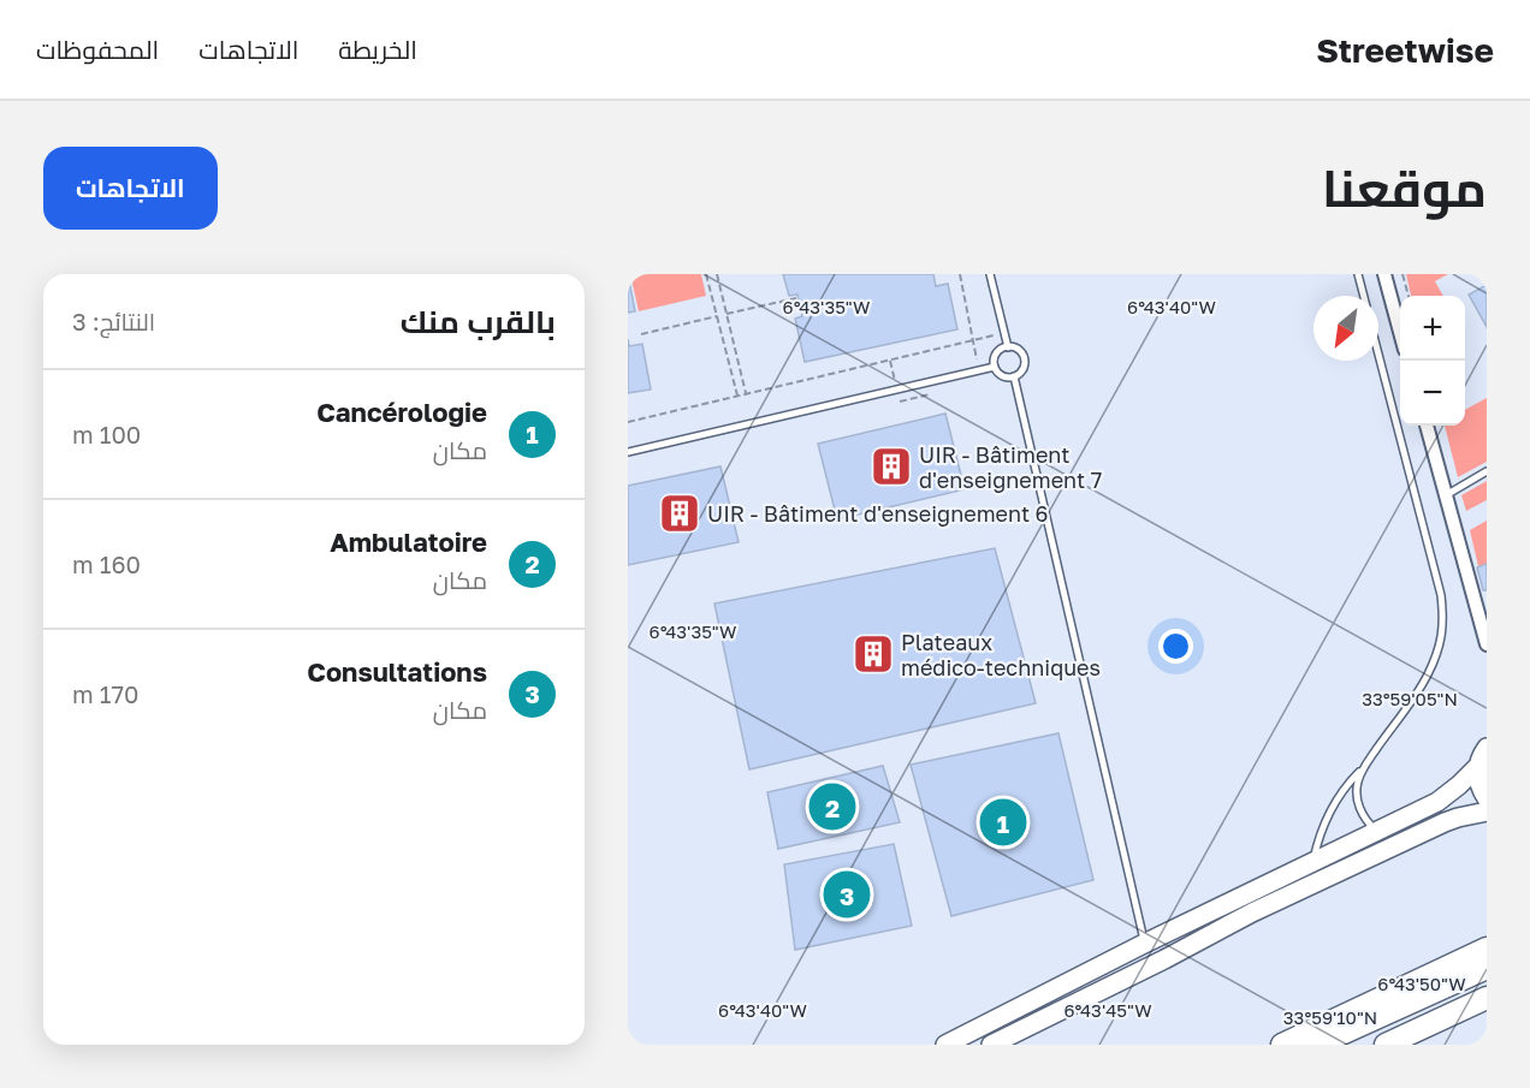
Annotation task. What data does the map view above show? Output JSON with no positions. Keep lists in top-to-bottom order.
{
  "places": {
    "building": ["UIR - Bâtiment d'enseignement 7", "UIR - Bâtiment d'enseignement 6", "Plateaux médico-techniques"]
  },
  "north": "bottom left",
  "page": {
    "header": "Streetwise",
    "nav": ["الخريطة", "الاتجاهات", "المحفوظات"],
    "title": "موقعنا",
    "buttons": "الاتجاهات",
    "heading": ["بالقرب منك", "النتائج: 3"],
    "map_buttons": ["+", "−"],
    "list": [
      {
        "mark": "1",
        "name": "Cancérologie",
        "note": "مكان",
        "value": "100 m"
      },
      {
        "mark": "2",
        "name": "Ambulatoire",
        "note": "مكان",
        "value": "160 m"
      },
      {
        "mark": "3",
        "name": "Consultations",
        "note": "مكان",
        "value": "170 m"
      }
    ],
    "pins": ["2", "1", "3"]
  },
  "coordinates": [
    "6°43'35\"W",
    "6°43'40\"W",
    "33°59'05\"N",
    "6°43'50\"W",
    "6°43'45\"W",
    "33°59'10\"N"
  ]
}
